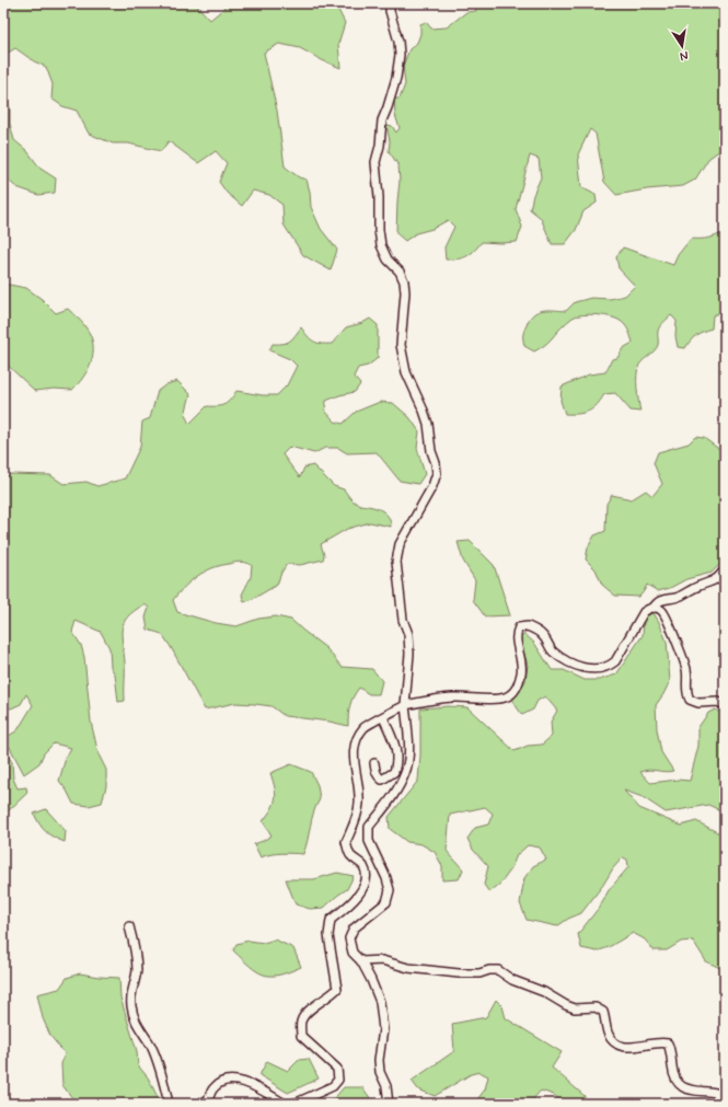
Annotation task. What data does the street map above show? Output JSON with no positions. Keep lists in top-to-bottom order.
{
  "north": "bottom"
}
